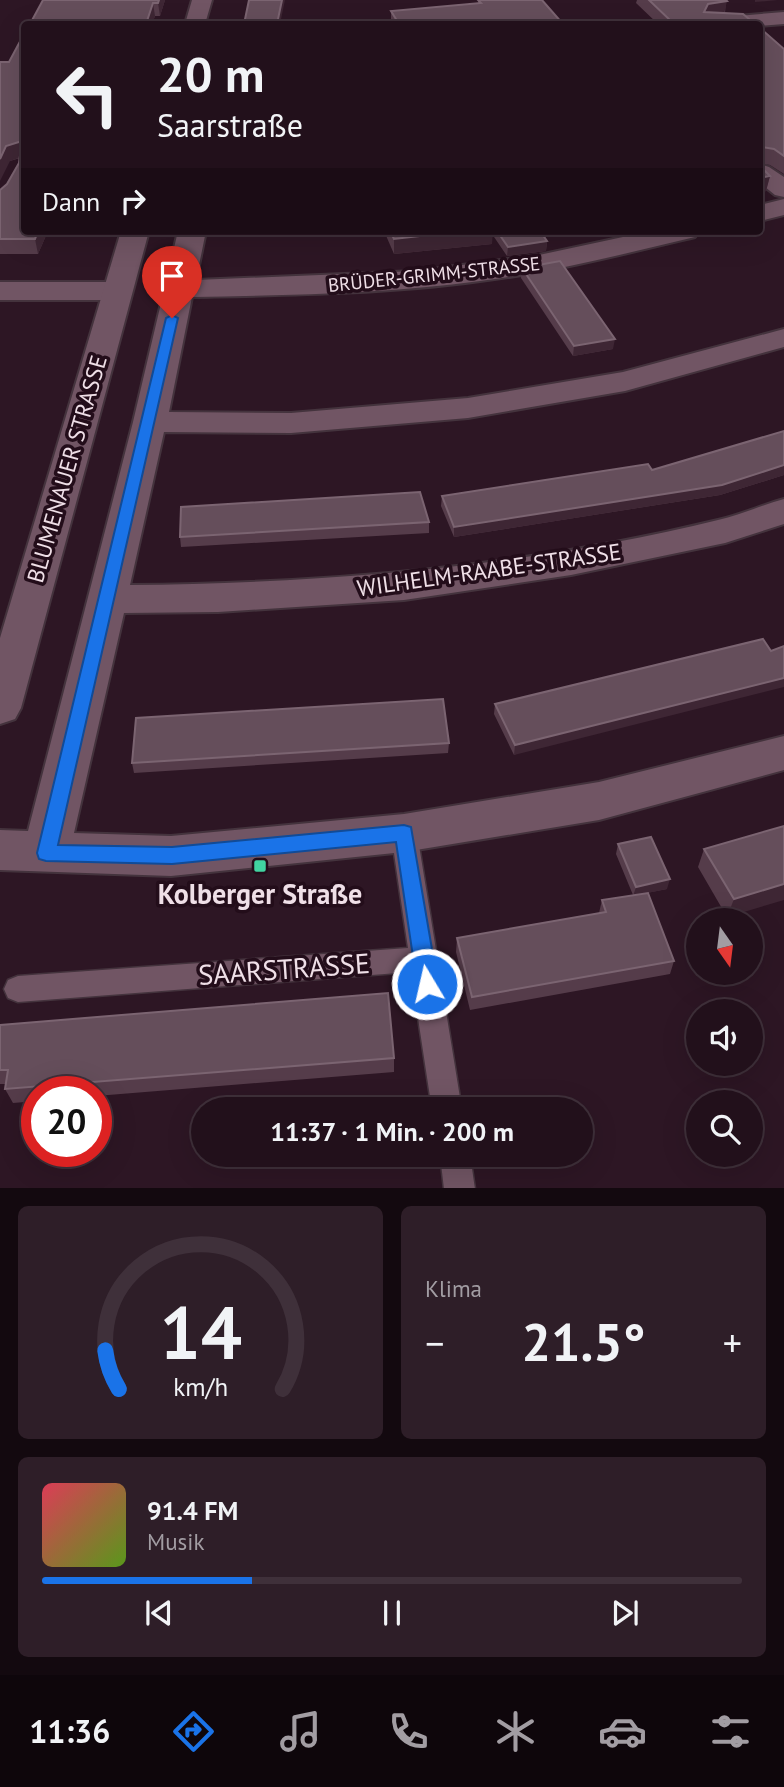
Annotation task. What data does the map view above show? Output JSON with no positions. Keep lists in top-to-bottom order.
{
  "streets": {
    "street": ["BRÜDER-GRIMM-STRASSE", "BLUMENAUER STRASSE", "WILHELM-RAABE-STRASSE"],
    "lane": ["SAARSTRASSE"]
  },
  "places": {
    "transit": ["Kolberger Straße"]
  },
  "north": "bottom",
  "page": {
    "turn": ["20 m", "Saarstraße"],
    "then": "Dann",
    "limit": "20",
    "trip": "11:37 · 1 Min. · 200 m",
    "tile": "Klima",
    "heat": ["−", "21.5°", "+"],
    "song": ["91.4 FM", "Musik"],
    "tabs": "11:36",
    "gauge": ["14", "km/h"]
  }
}
